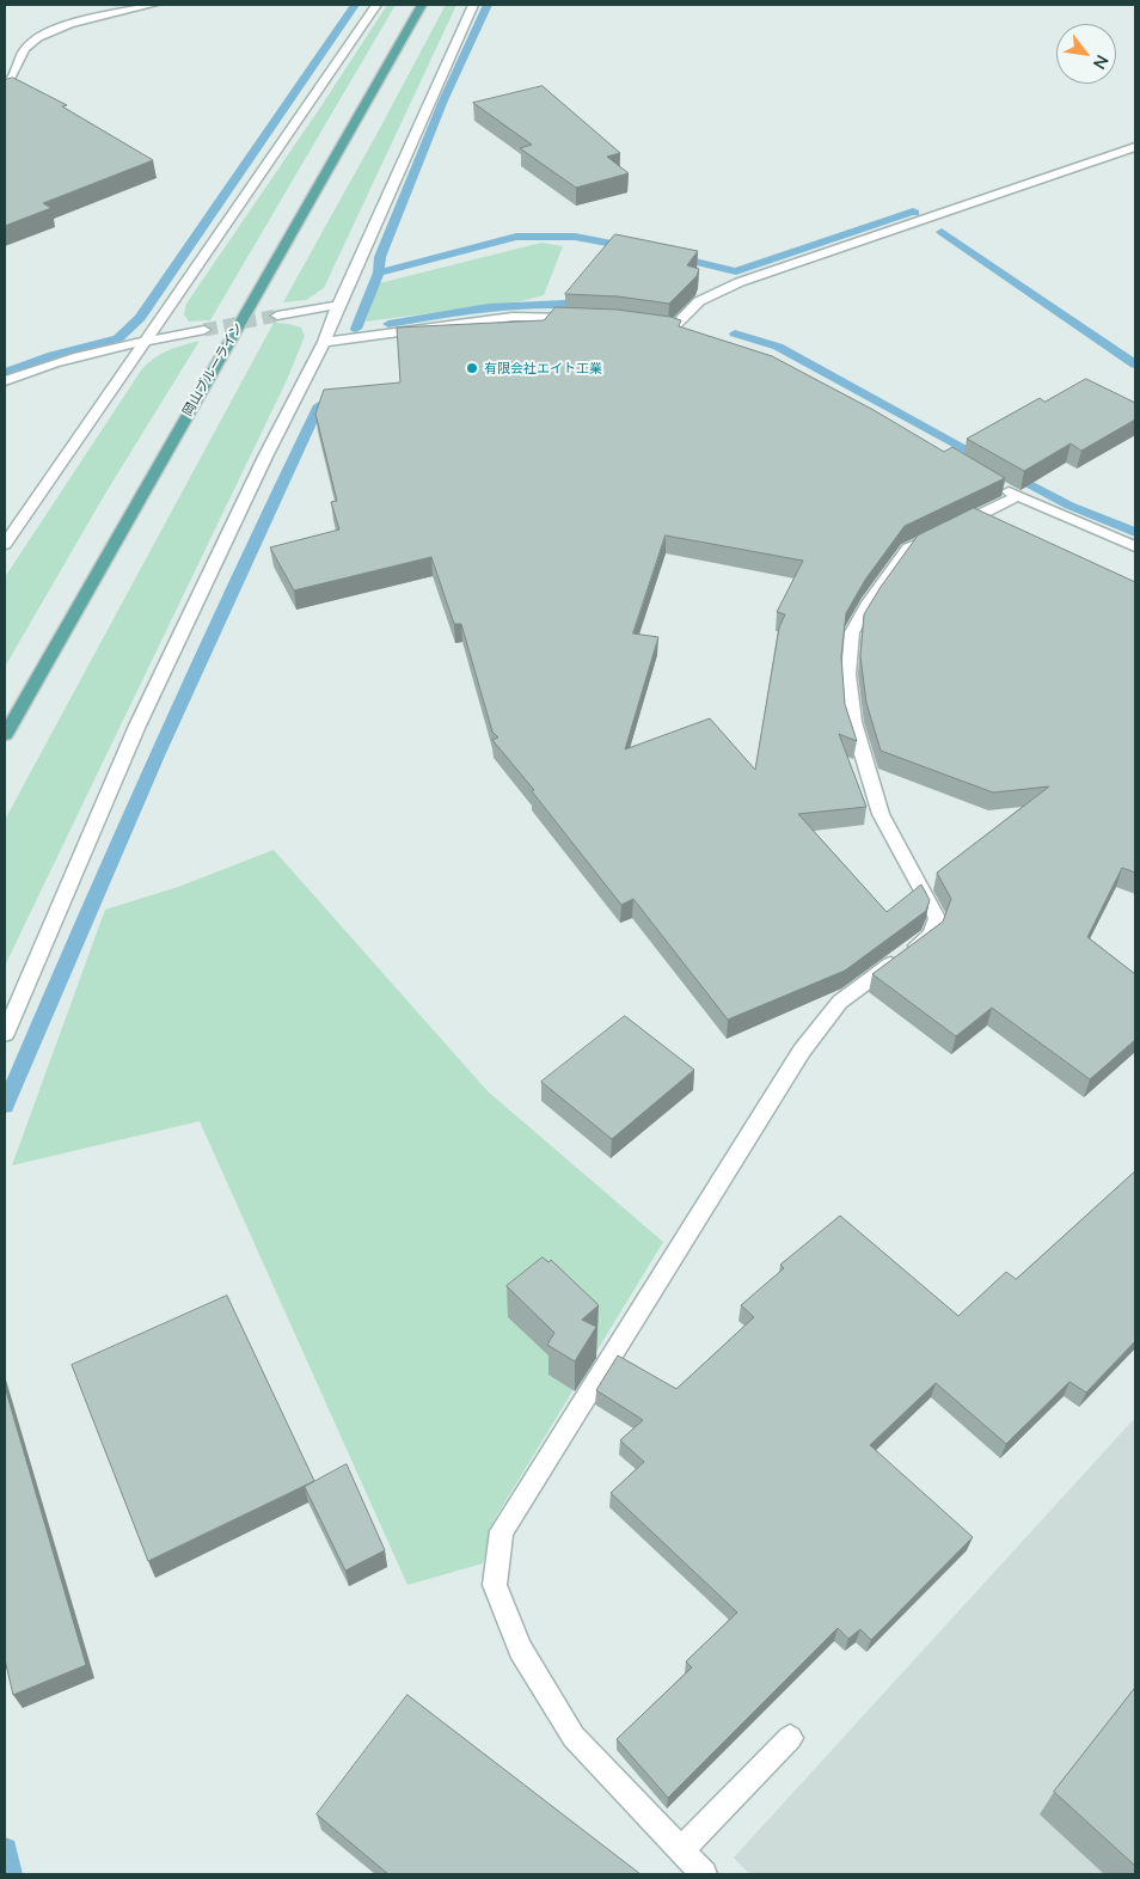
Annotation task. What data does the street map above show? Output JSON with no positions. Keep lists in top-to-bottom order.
{
  "streets": {
    "main road": ["岡山ブルーライン"]
  },
  "places": ["有限会社エイト工業"],
  "north": "bottom right"
}
